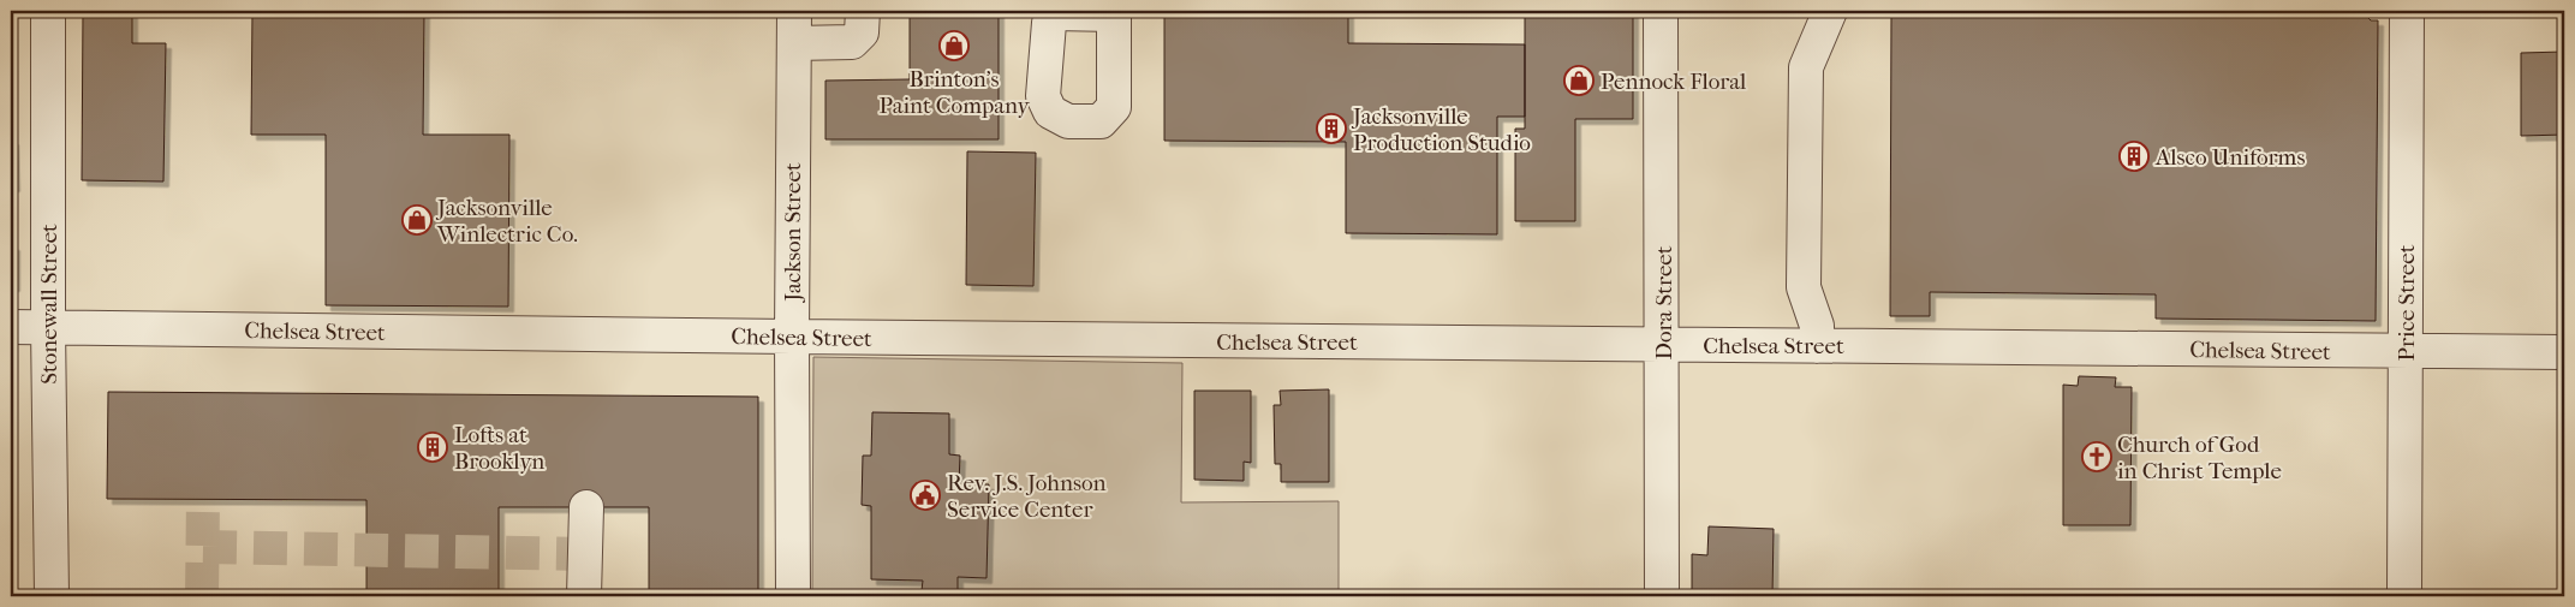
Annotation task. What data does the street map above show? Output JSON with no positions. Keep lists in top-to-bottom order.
{
  "streets": {
    "street": [
      "Jackson Street",
      "Dora Street",
      "Price Street",
      "Stonewall Street",
      "Chelsea Street"
    ]
  },
  "crossings": [
    ["Jackson Street", "Chelsea Street"],
    ["Dora Street", "Chelsea Street"],
    ["Price Street", "Chelsea Street"],
    ["Stonewall Street", "Chelsea Street"]
  ],
  "places": {
    "shop": ["Brinton's Paint Company", "Pennock Floral", "Jacksonville Winlectric Co."],
    "building": ["Jacksonville Production Studio", "Alsco Uniforms", "Lofts at Brooklyn"],
    "church": ["Church of God in Christ Temple"],
    "public building": ["Rev. J.S. Johnson Service Center"]
  }
}
